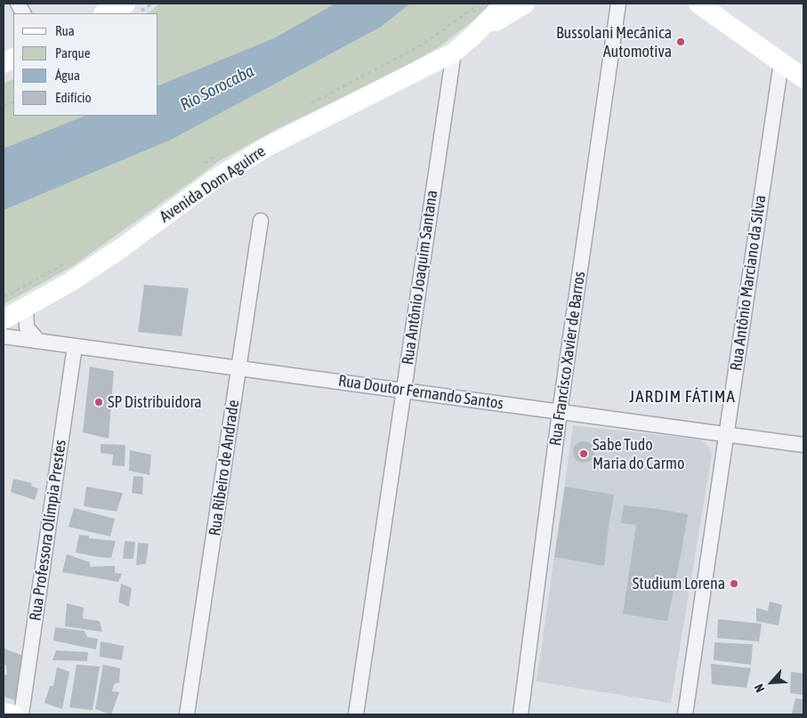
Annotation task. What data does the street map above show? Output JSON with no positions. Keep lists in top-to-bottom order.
{
  "streets": {
    "main road": ["Avenida Dom Aguirre"],
    "street": [
      "Rua Antônio Joaquim Santana",
      "Rua Antônio Marciano da Silva",
      "Rua Francisco Xavier de Barros",
      "Rua Doutor Fernando Santos",
      "Rua Ribeiro de Andrade",
      "Rua Professora Olímpia Prestes"
    ]
  },
  "crossings": [
    ["Avenida Dom Aguirre", "Rua Antônio Joaquim Santana"],
    ["Rua Antônio Joaquim Santana", "Rua Doutor Fernando Santos"],
    ["Rua Antônio Marciano da Silva", "Rua Doutor Fernando Santos"],
    ["Rua Francisco Xavier de Barros", "Rua Doutor Fernando Santos"],
    ["Rua Doutor Fernando Santos", "Rua Ribeiro de Andrade"],
    ["Rua Doutor Fernando Santos", "Rua Professora Olímpia Prestes"]
  ],
  "districts": ["JARDIM FÁTIMA"],
  "water": ["Rio Sorocaba"],
  "places": [
    "Bussolani Mecânica Automotiva",
    "SP Distribuidora",
    "Sabe Tudo Maria do Carmo",
    "Studium Lorena"
  ],
  "legend": [
    "Rua",
    "Parque",
    "Água",
    "Edifício"
  ],
  "north": "bottom left"
}
